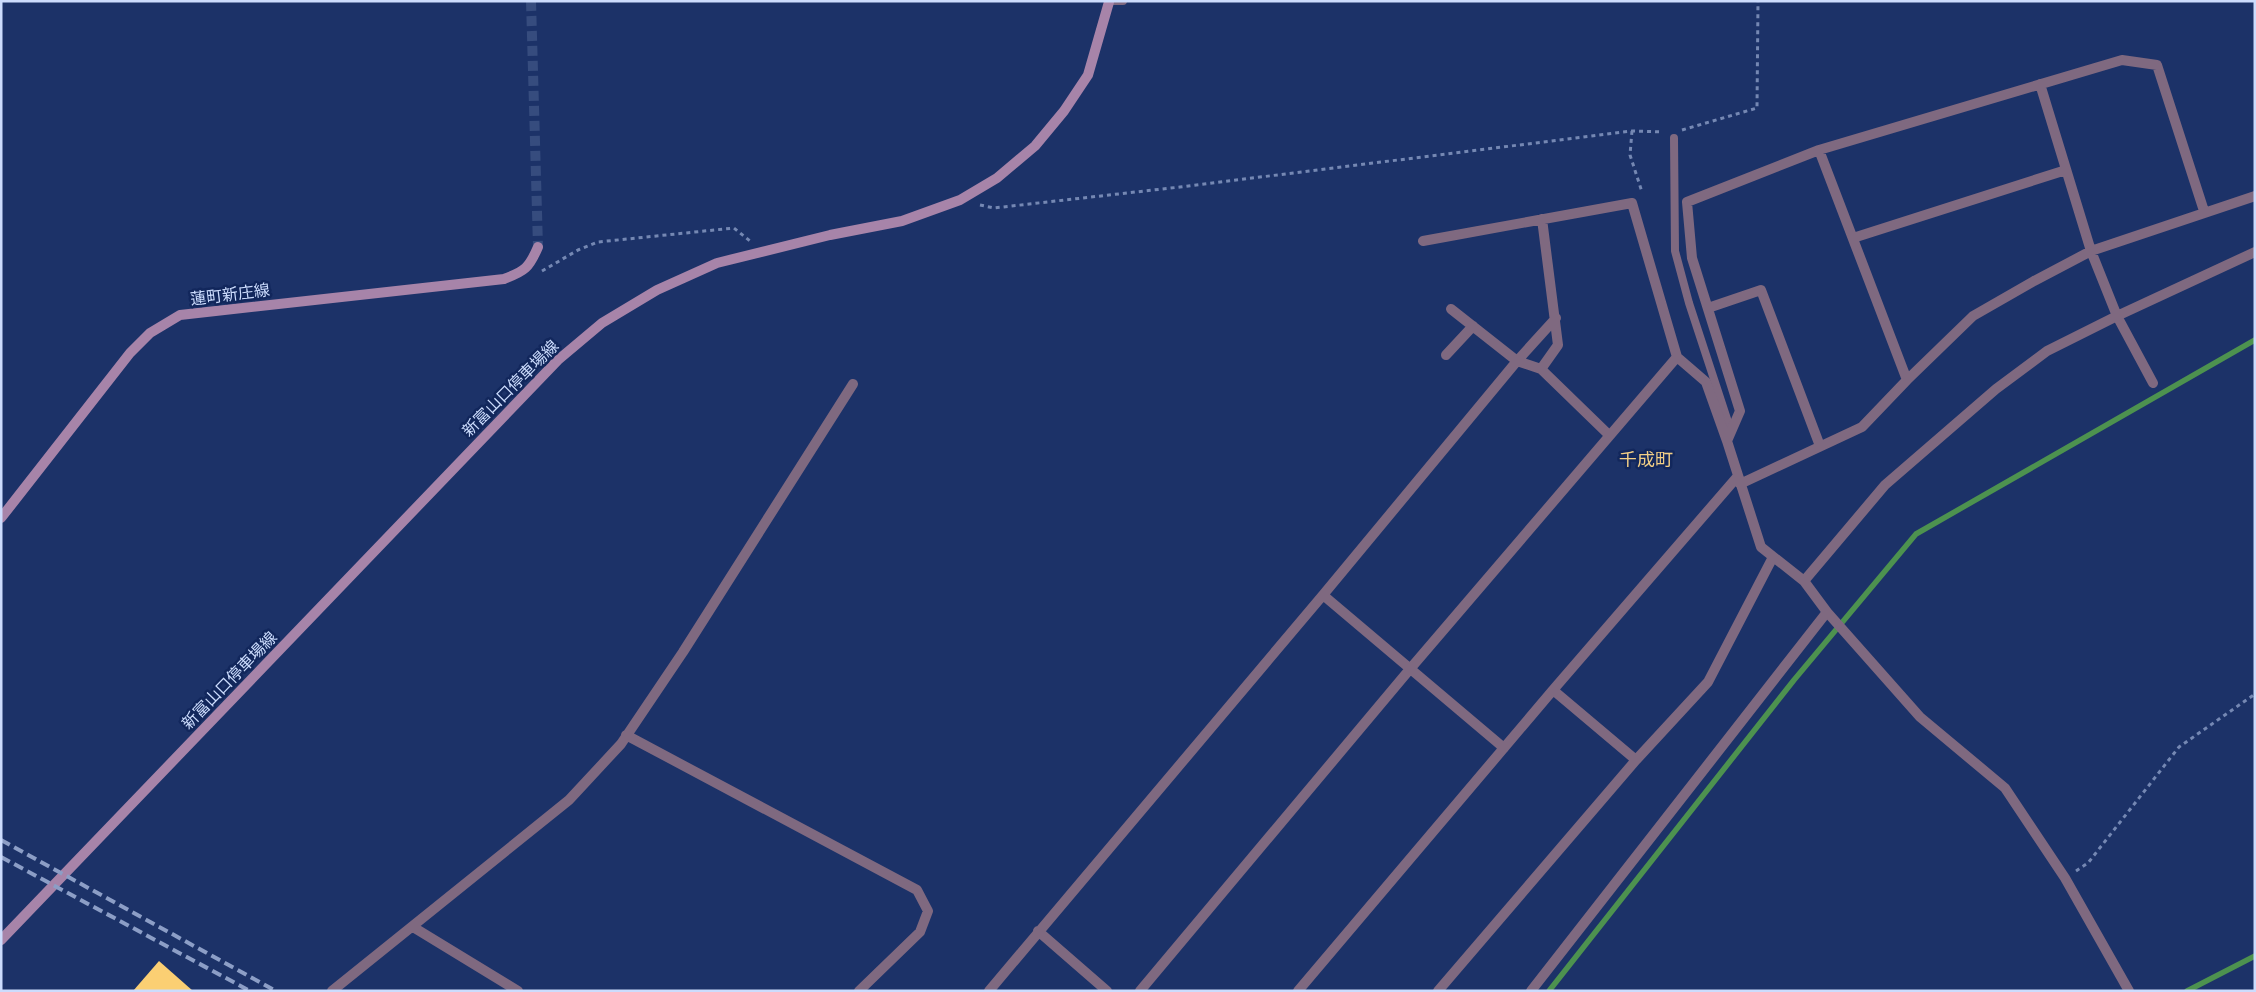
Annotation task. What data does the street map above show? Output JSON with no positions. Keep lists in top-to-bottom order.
{
  "streets": {
    "main road": ["蓮町新庄線", "新富山口停車場線"]
  },
  "districts": ["千成町"]
}
